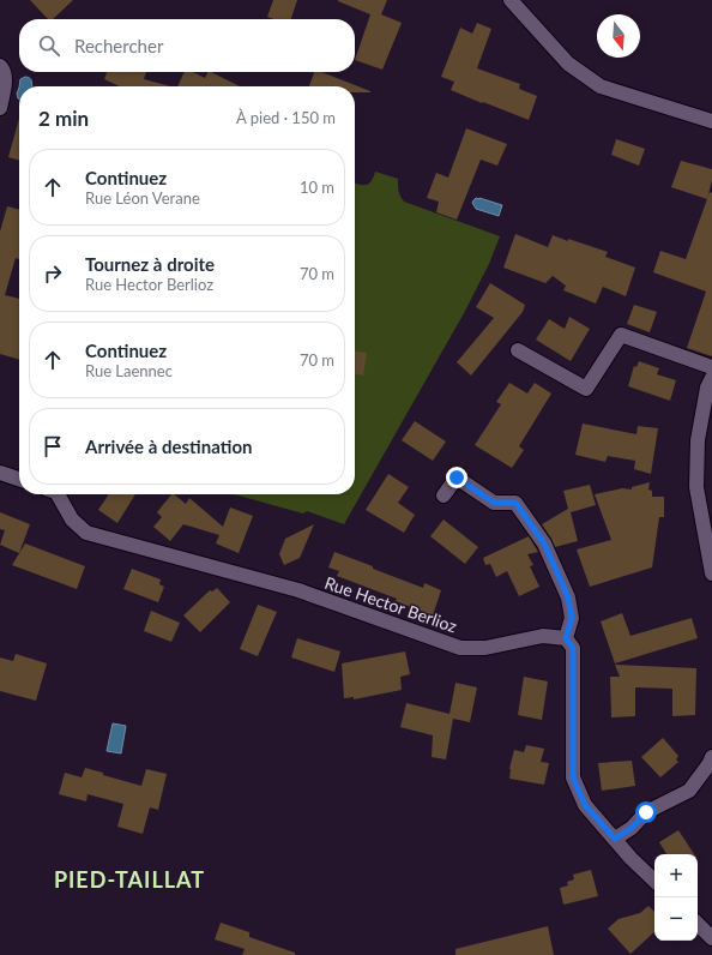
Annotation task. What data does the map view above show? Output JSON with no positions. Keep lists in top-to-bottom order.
{
  "streets": {
    "street": ["Rue Hector Berlioz"]
  },
  "districts": ["PIED-TAILLAT"],
  "north": "bottom",
  "page": {
    "search": "Rechercher",
    "heading": ["2 min", "À pied · 150 m"],
    "list": [
      ["Continuez", "Rue Léon Verane", "10 m"],
      ["Tournez à droite", "Rue Hector Berlioz", "70 m"],
      ["Continuez", "Rue Laennec", "70 m"],
      "Arrivée à destination"
    ],
    "map_buttons": ["+", "−"]
  }
}
